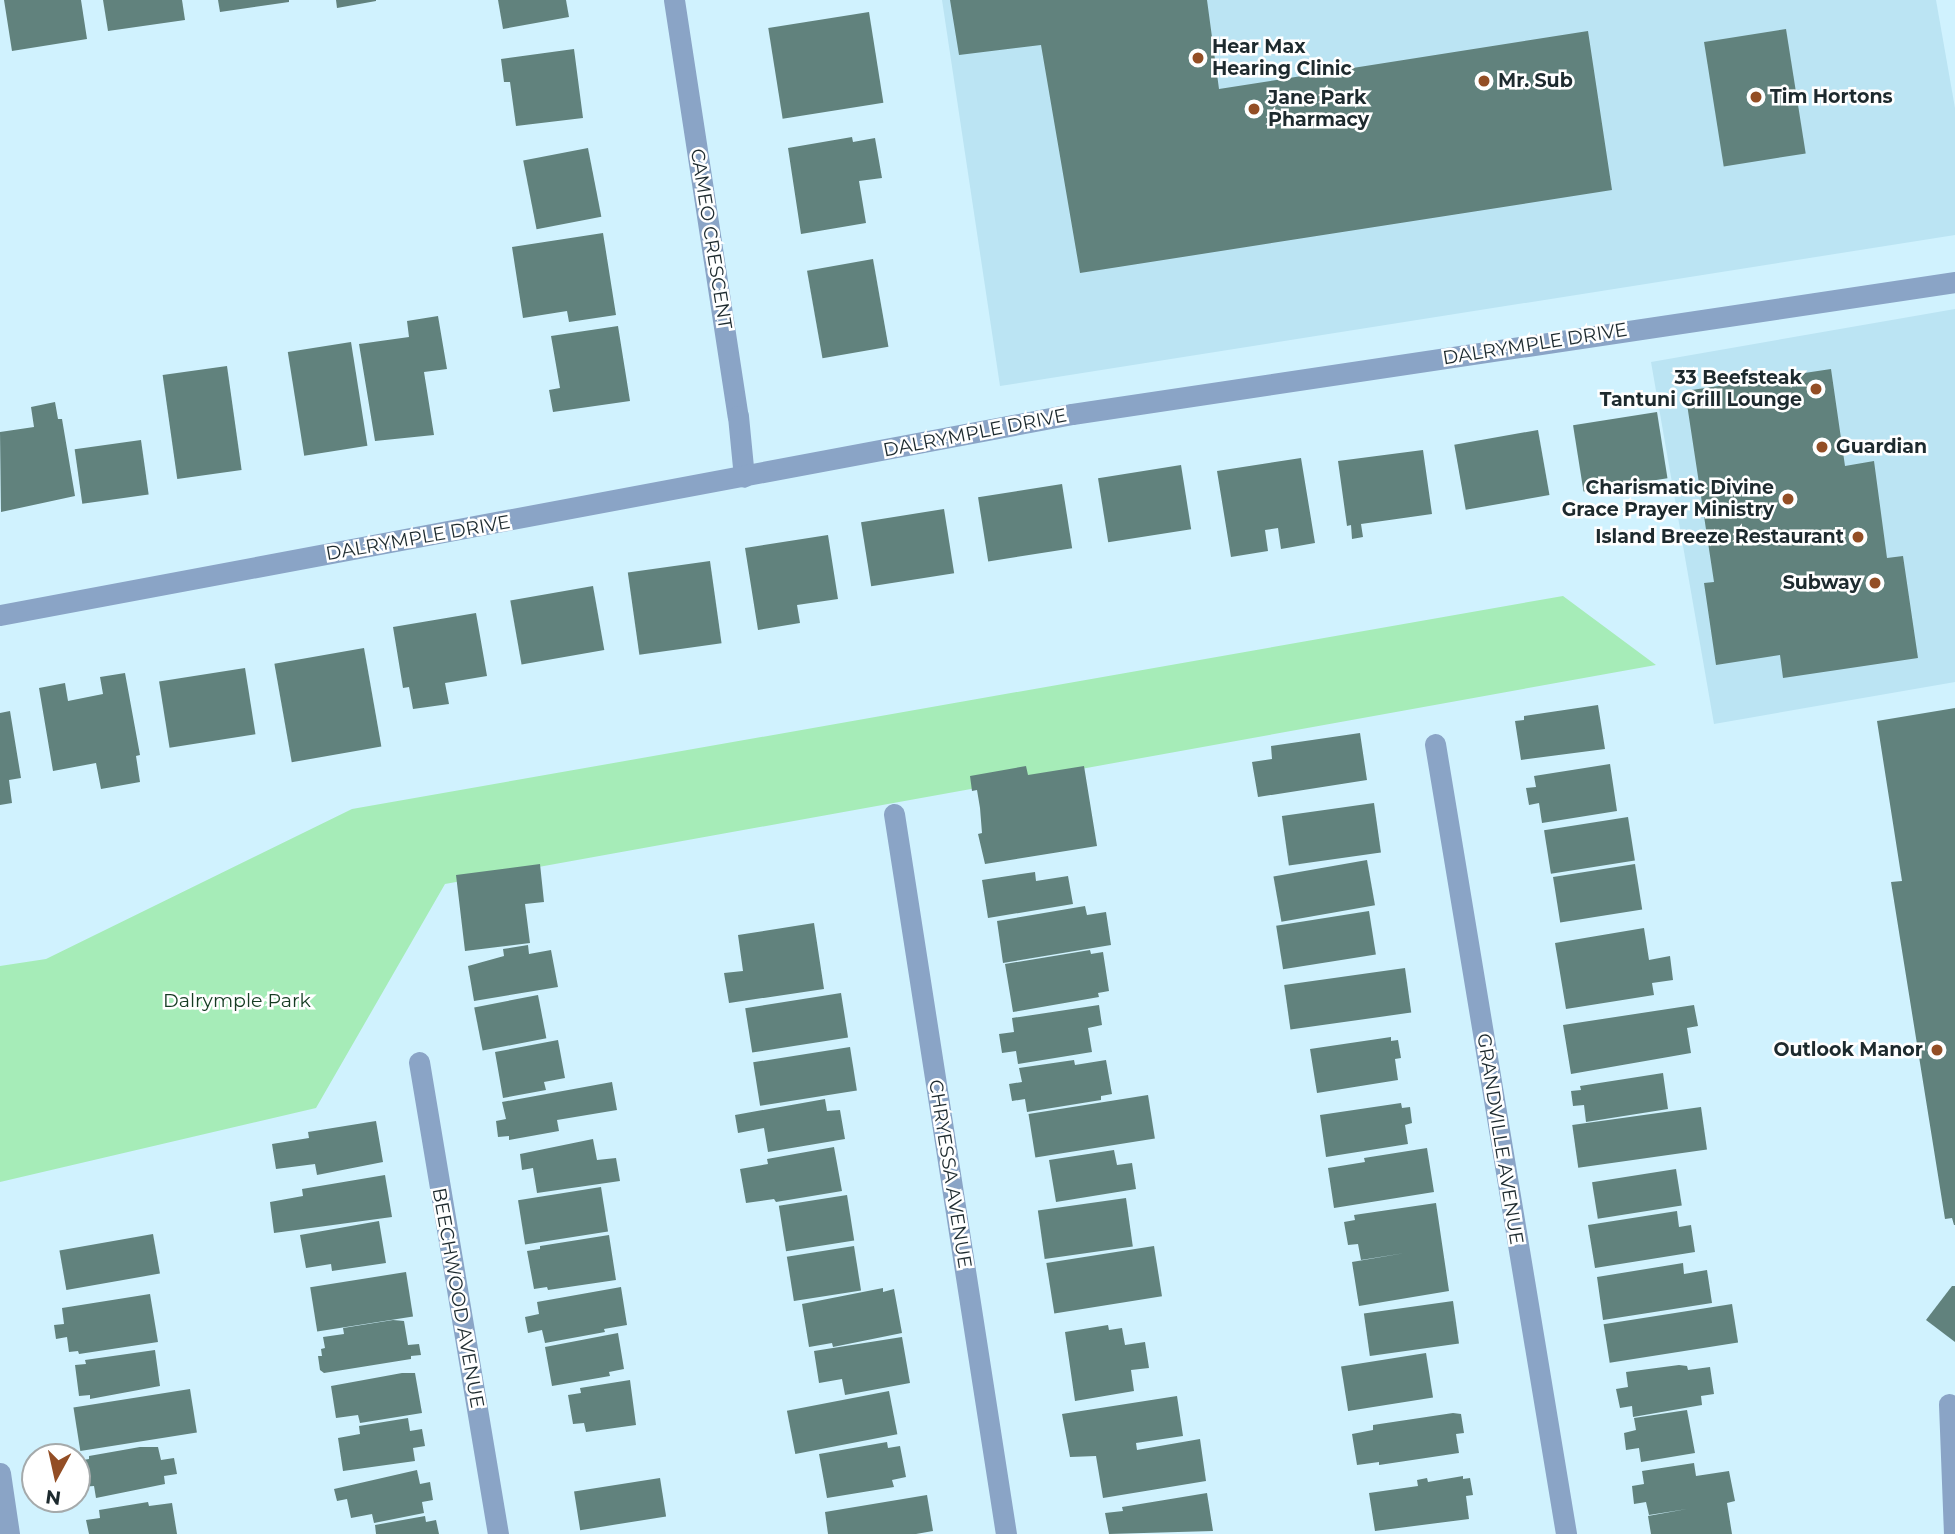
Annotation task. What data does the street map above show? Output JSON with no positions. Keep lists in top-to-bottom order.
{
  "streets": {
    "street": [
      "CAMEO CRESCENT",
      "DALRYMPLE DRIVE",
      "GRANDVILLE AVENUE",
      "CHRYESSA AVENUE",
      "BEECHWOOD AVENUE"
    ]
  },
  "crossings": [
    ["CAMEO CRESCENT", "DALRYMPLE DRIVE"]
  ],
  "parks": ["Dalrymple Park"],
  "places": [
    "Hear Max Hearing Clinic",
    "Mr. Sub",
    "Tim Hortons",
    "Jane Park Pharmacy",
    "33 Beefsteak Tantuni Grill Lounge",
    "Guardian",
    "Charismatic Divine Grace Prayer Ministry",
    "Island Breeze Restaurant",
    "Subway",
    "Outlook Manor"
  ],
  "north": "bottom"
}
